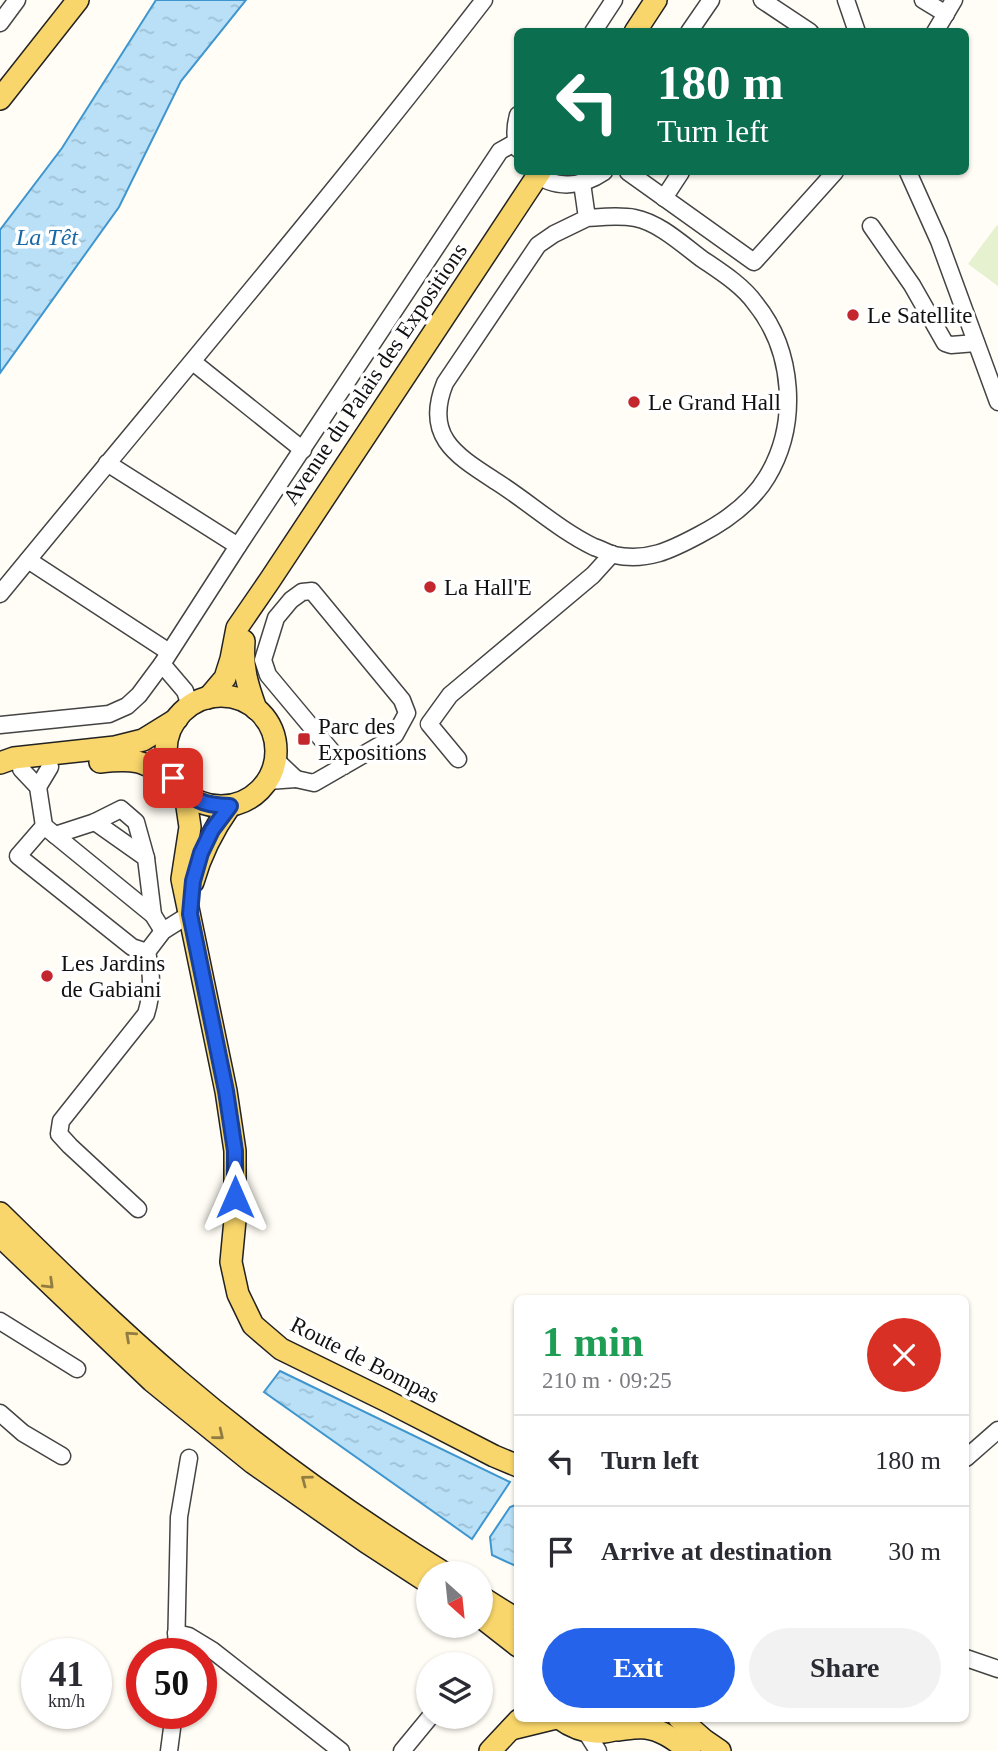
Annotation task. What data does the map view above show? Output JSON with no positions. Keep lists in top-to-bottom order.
{
  "streets": {
    "main road": ["Avenue du Palais des Expositions", "Route de Bompas"]
  },
  "crossings": [
    ["Avenue du Palais des Expositions", "Route de Bompas"]
  ],
  "water": ["La Têt"],
  "places": {
    "other": [
      "Le Satellite",
      "Le Grand Hall",
      "La Hall'E",
      "Les Jardins de Gabiani"
    ],
    "transit": ["Parc des Expositions"]
  },
  "north": "bottom right",
  "page": {
    "turn": ["180 m", "Turn left"],
    "heading": ["1 min", "210 m · 09:25"],
    "list": [
      {
        "name": "Turn left",
        "value": "180 m"
      },
      {
        "name": "Arrive at destination",
        "value": "30 m"
      }
    ],
    "buttons": ["Exit", "Share"],
    "speed": "41 km/h",
    "limit": "50"
  }
}
